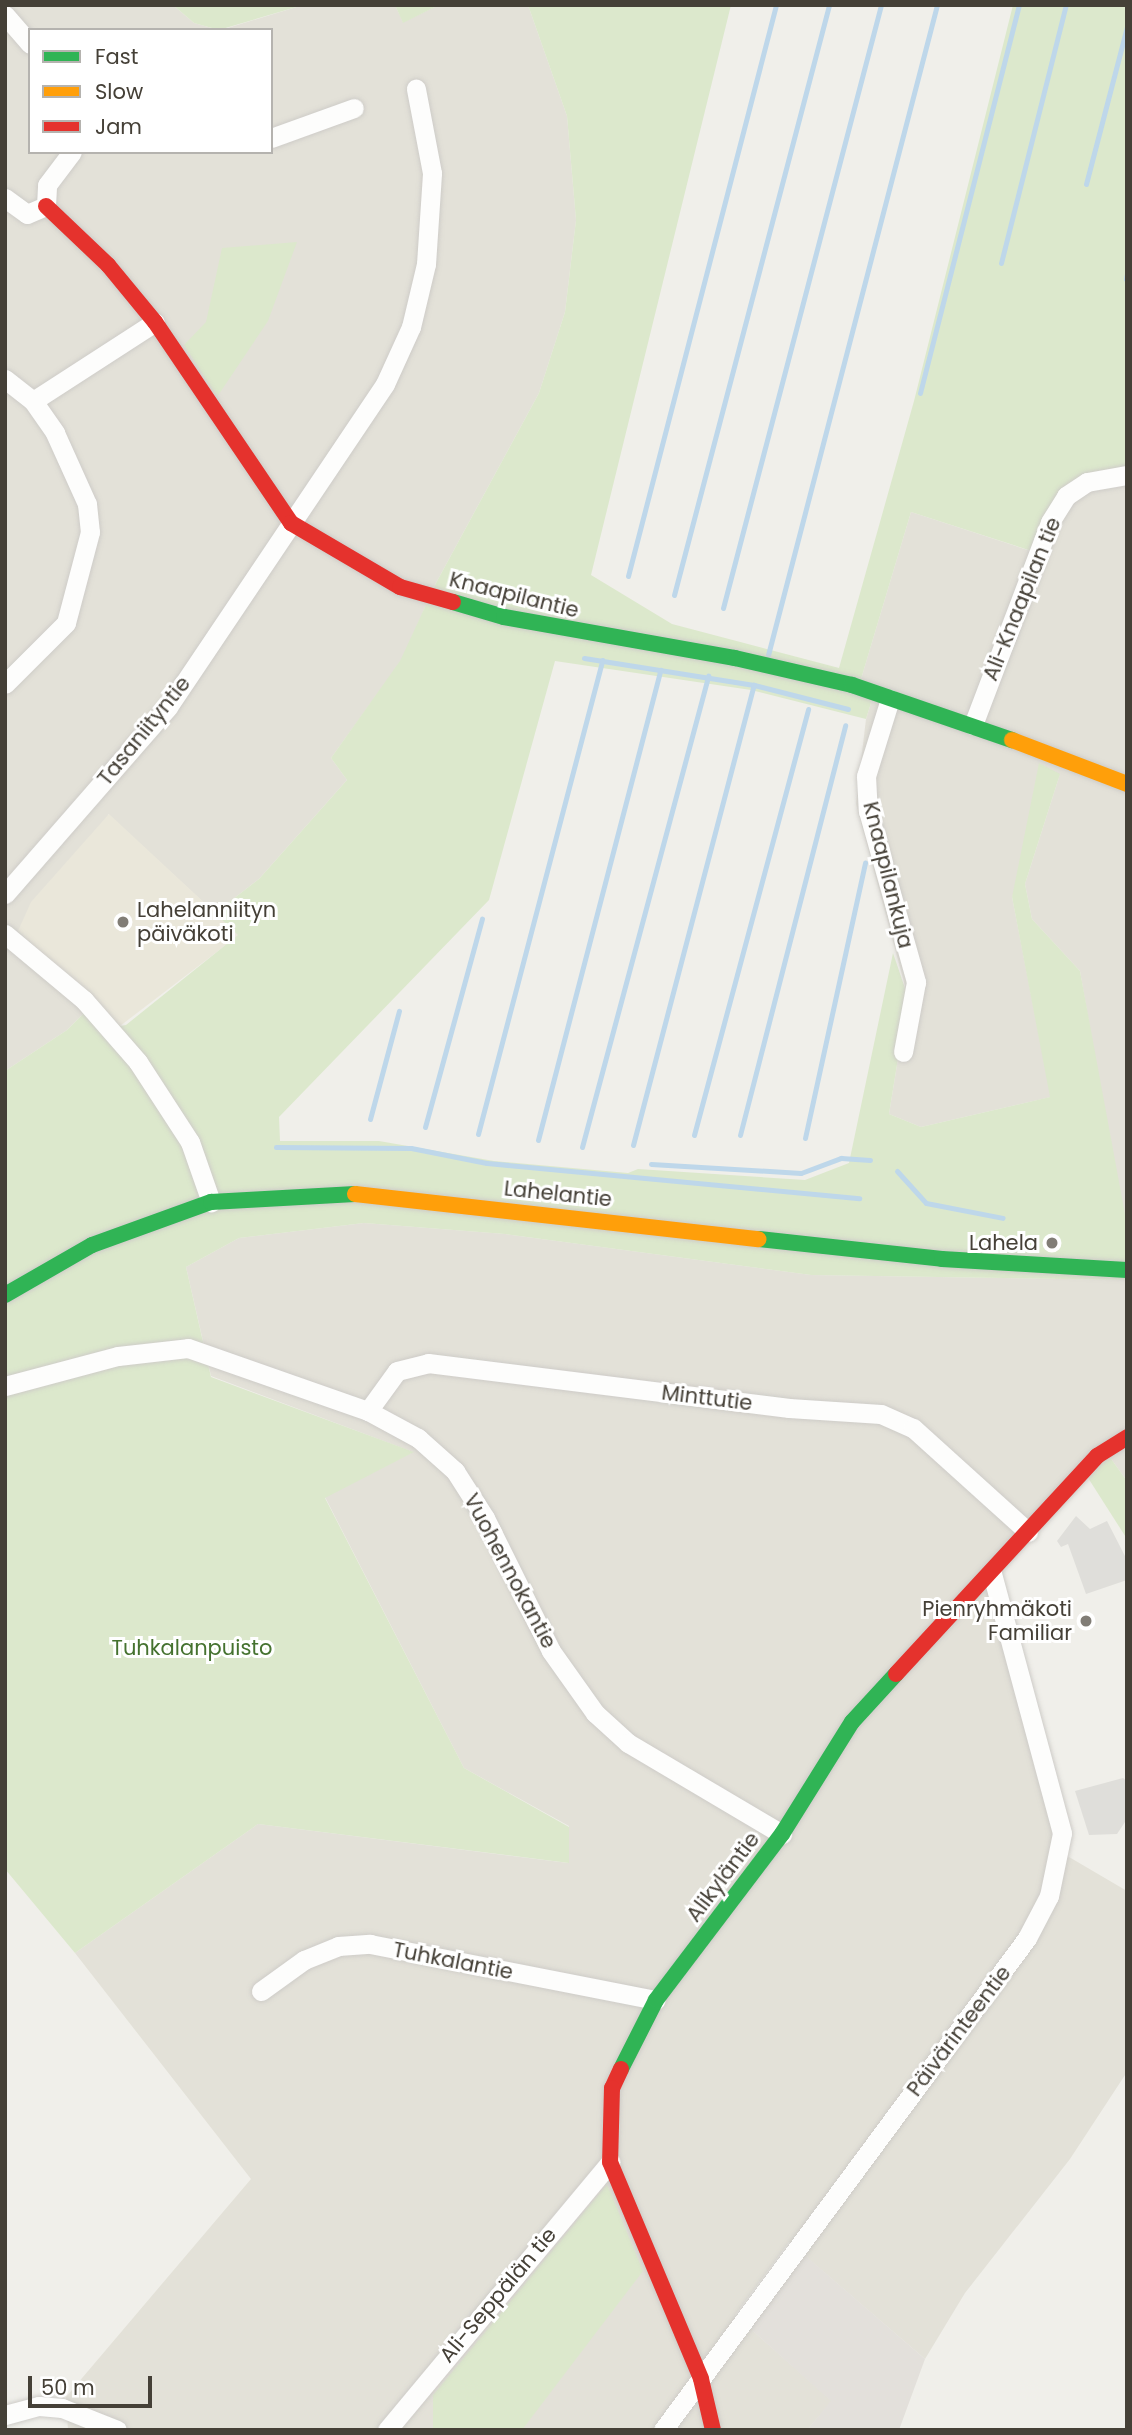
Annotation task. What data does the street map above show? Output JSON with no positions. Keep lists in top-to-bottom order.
{
  "streets": {
    "street": [
      "Knaapilantie",
      "Ali-Knaapilan tie",
      "Tasaniityntie",
      "Knaapilankuja",
      "Lahelantie",
      "Minttutie",
      "Vuohennokantie",
      "Alikyläntie",
      "Tuhkalantie",
      "Päivärinteentie",
      "Ali-Seppälän tie"
    ]
  },
  "crossings": [
    ["Knaapilantie", "Ali-Knaapilan tie"],
    ["Knaapilantie", "Tasaniityntie"],
    ["Knaapilantie", "Knaapilankuja"],
    ["Minttutie", "Vuohennokantie"],
    ["Minttutie", "Alikyläntie"],
    ["Vuohennokantie", "Alikyläntie"],
    ["Alikyläntie", "Tuhkalantie"],
    ["Alikyläntie", "Päivärinteentie"],
    ["Alikyläntie", "Ali-Seppälän tie"]
  ],
  "parks": ["Tuhkalanpuisto"],
  "places": ["Lahelanniityn päiväkoti", "Lahela", "Pienryhmäkoti Familiar"],
  "legend": ["Fast", "Slow", "Jam"],
  "scale_bar": "50 m"
}
